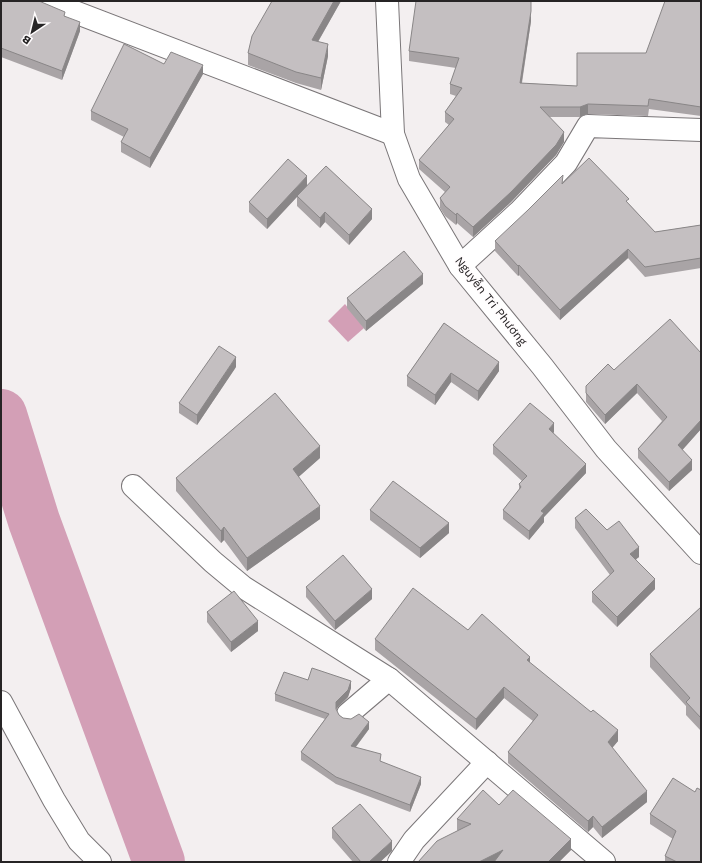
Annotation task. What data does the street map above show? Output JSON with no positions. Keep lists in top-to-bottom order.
{
  "streets": {
    "street": ["Nguyễn Tri Phương"]
  },
  "north": "bottom left"
}
